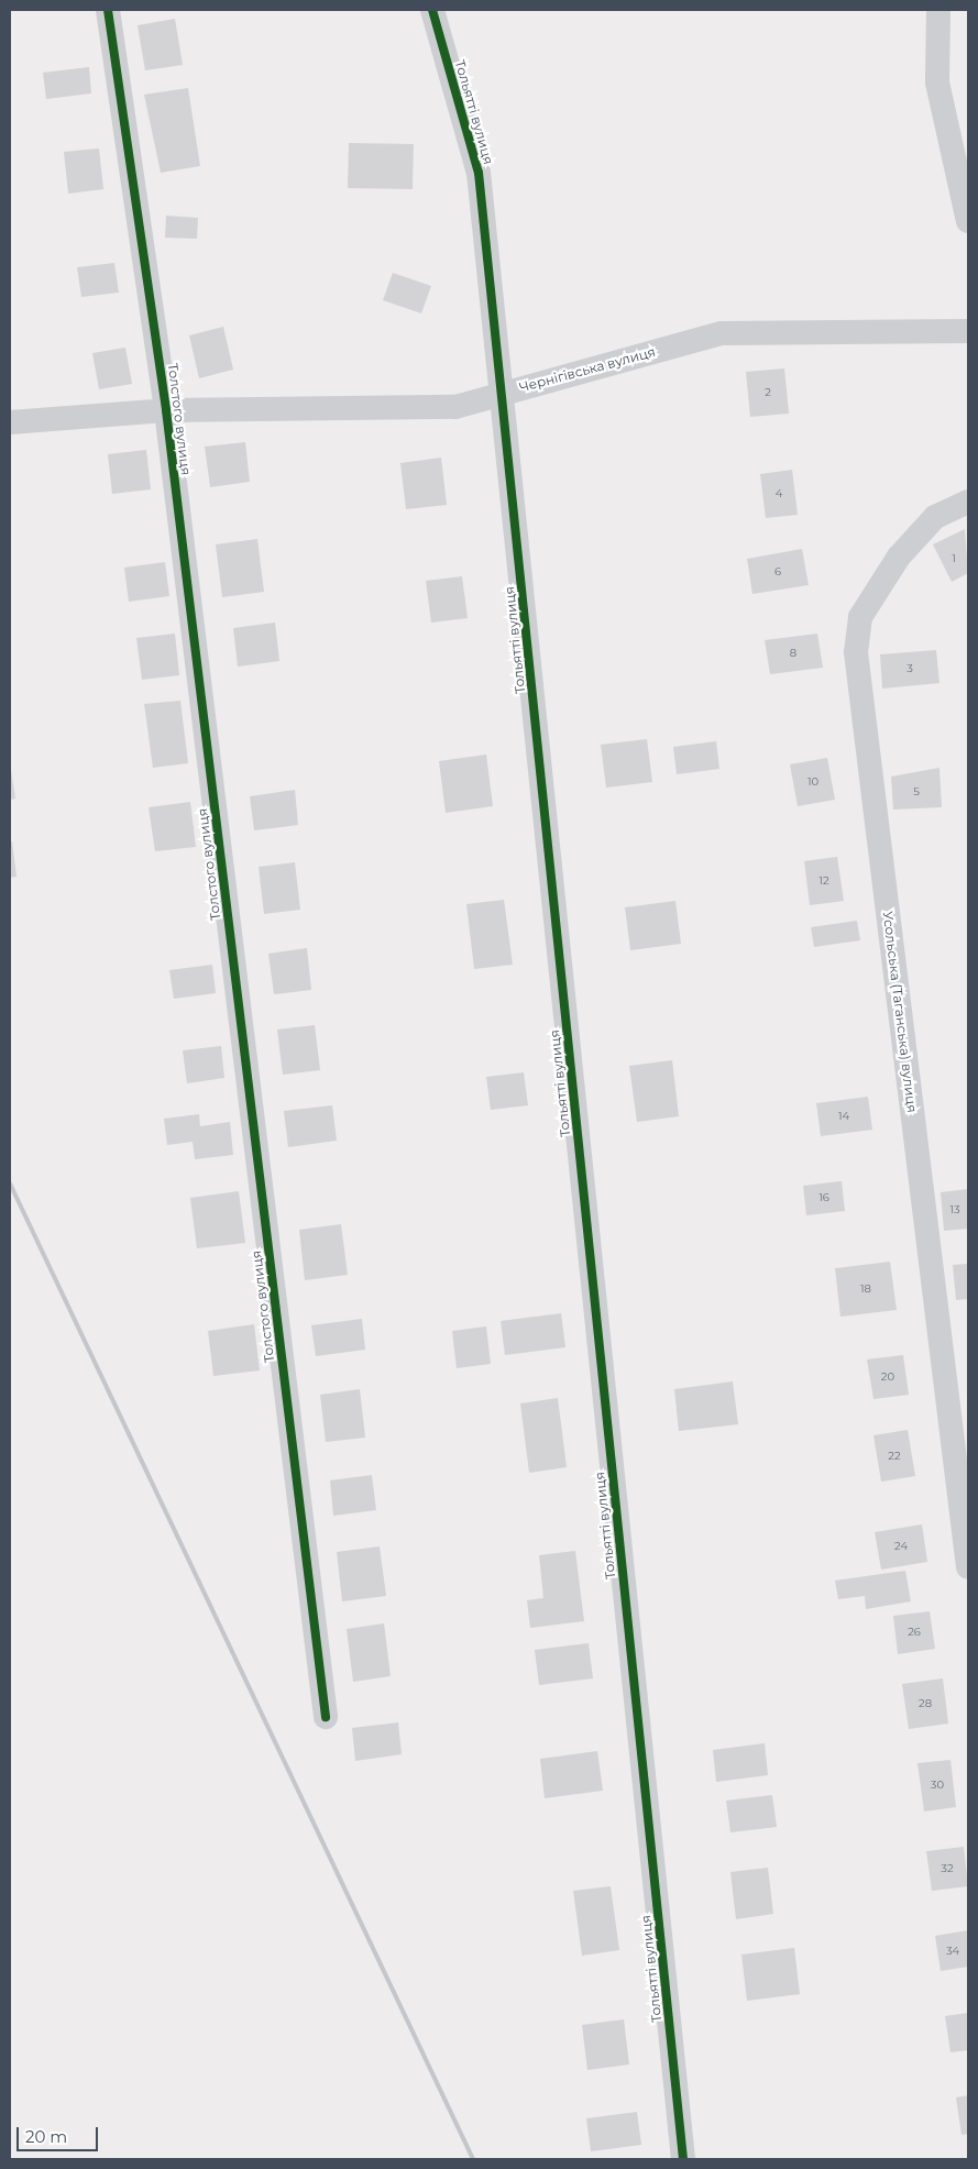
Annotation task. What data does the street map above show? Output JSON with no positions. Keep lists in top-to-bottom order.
{
  "streets": {
    "street": [
      "Тольятті вулиця",
      "Чернігівська вулиця",
      "Толстого вулиця",
      "Усольська (Таганська) вулиця"
    ]
  },
  "crossings": [
    ["Тольятті вулиця", "Чернігівська вулиця"],
    ["Чернігівська вулиця", "Толстого вулиця"]
  ],
  "house_numbers": [
    "2",
    "4",
    "1",
    "6",
    "8",
    "3",
    "10",
    "5",
    "12",
    "14",
    "16",
    "13",
    "18",
    "20",
    "22",
    "24",
    "26",
    "28",
    "30",
    "32",
    "34"
  ],
  "scale_bar": "20 m"
}
